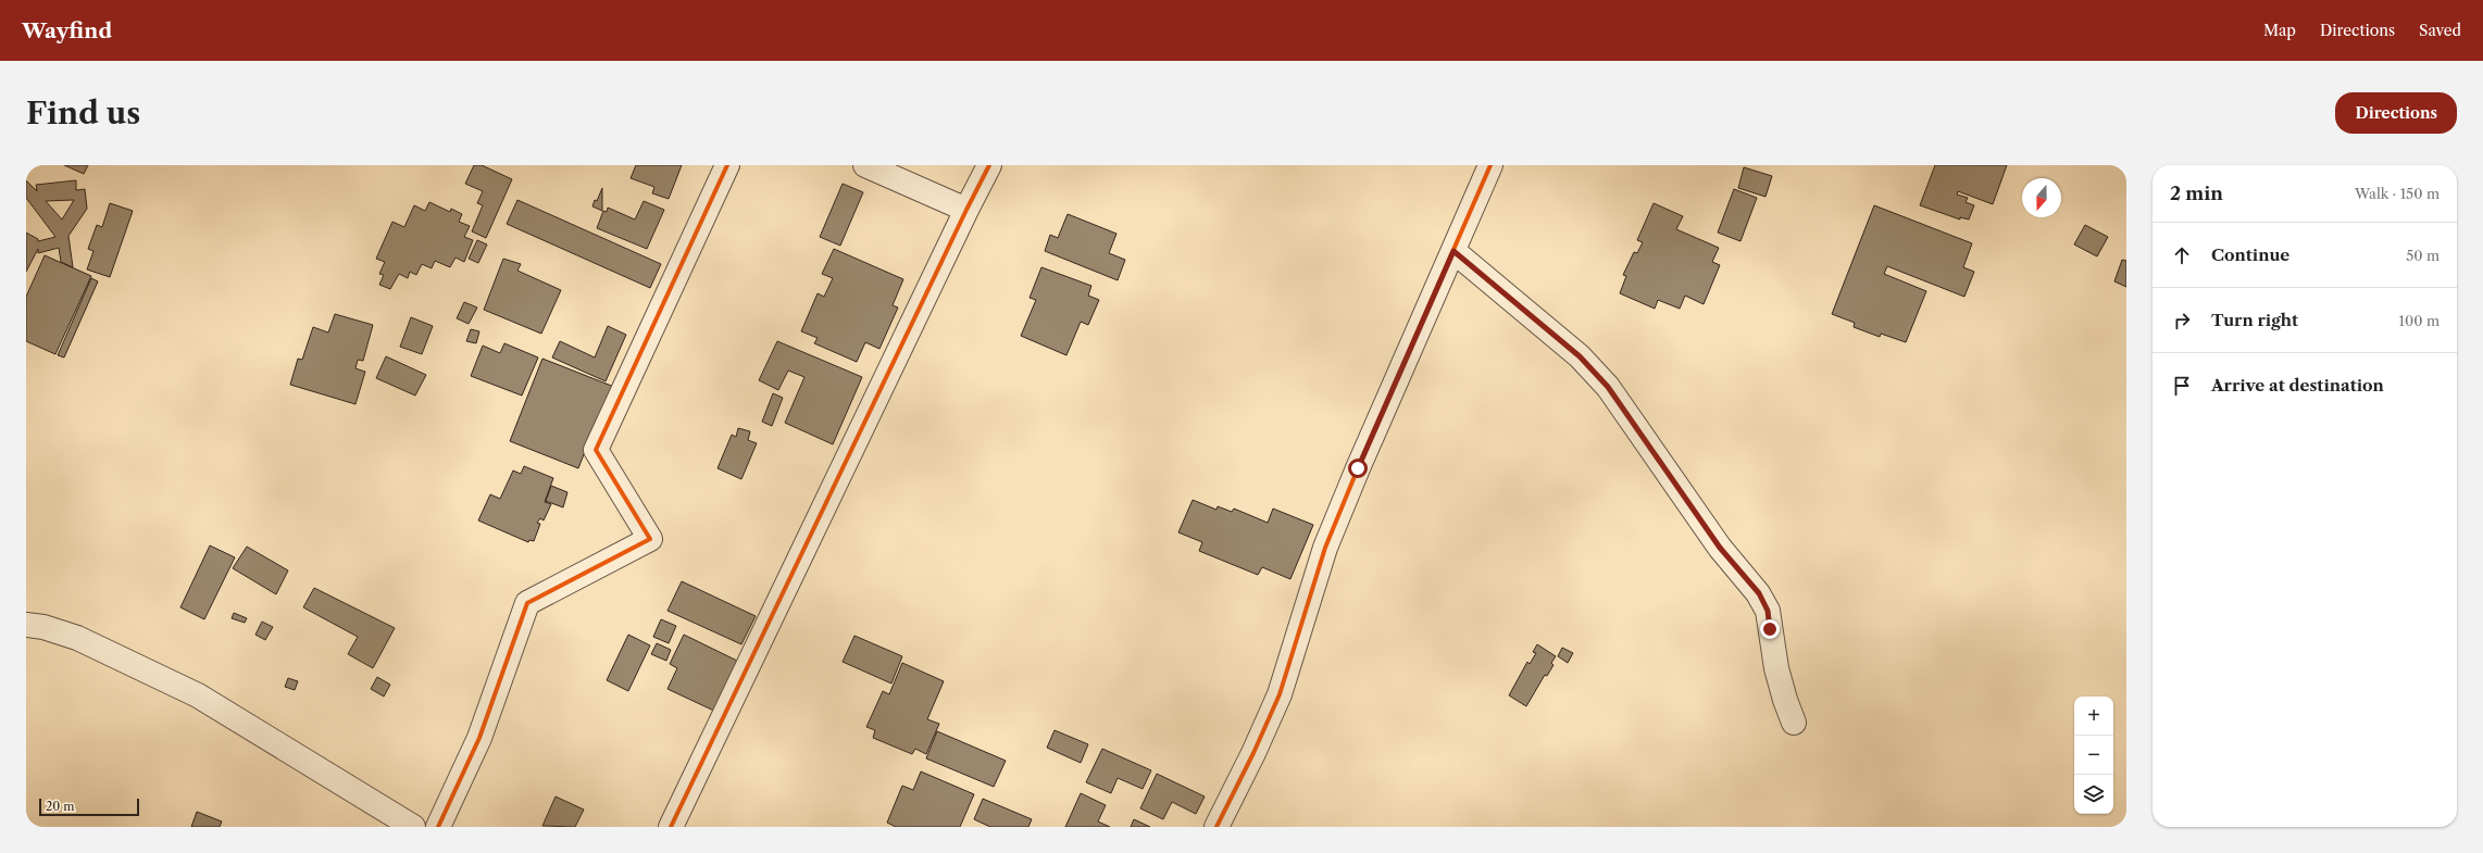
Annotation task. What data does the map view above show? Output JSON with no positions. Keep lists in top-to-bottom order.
{
  "scale_bar": "20 m",
  "north": "bottom",
  "page": {
    "header": "Wayfind",
    "nav": ["Map", "Directions", "Saved"],
    "buttons": "Directions",
    "title": "Find us",
    "heading": ["2 min", "Walk · 150 m"],
    "list": [
      ["Continue", "50 m"],
      ["Turn right", "100 m"],
      "Arrive at destination"
    ],
    "map_buttons": ["+", "−"],
    "scale": "20 m"
  }
}
